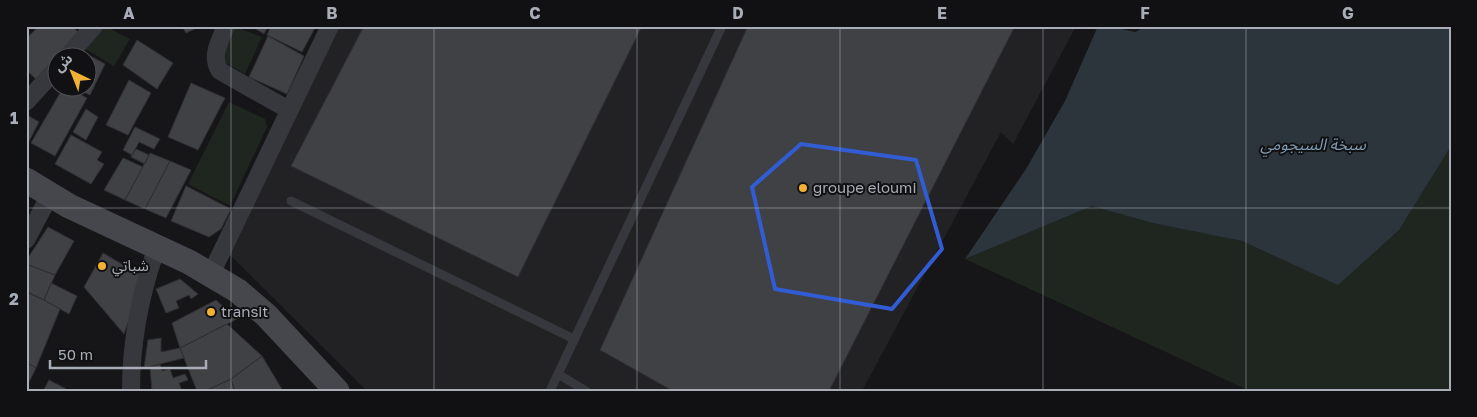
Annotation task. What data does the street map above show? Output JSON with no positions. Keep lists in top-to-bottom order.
{
  "water": ["سبخة السيجومي"],
  "places": ["groupe eloumi", "شباتي", "transit"],
  "scale_bar": "50 m",
  "north": "top left",
  "grid": {
    "columns": [
      "A",
      "B",
      "C",
      "D",
      "E",
      "F",
      "G"
    ],
    "rows": ["1", "2"]
  }
}
